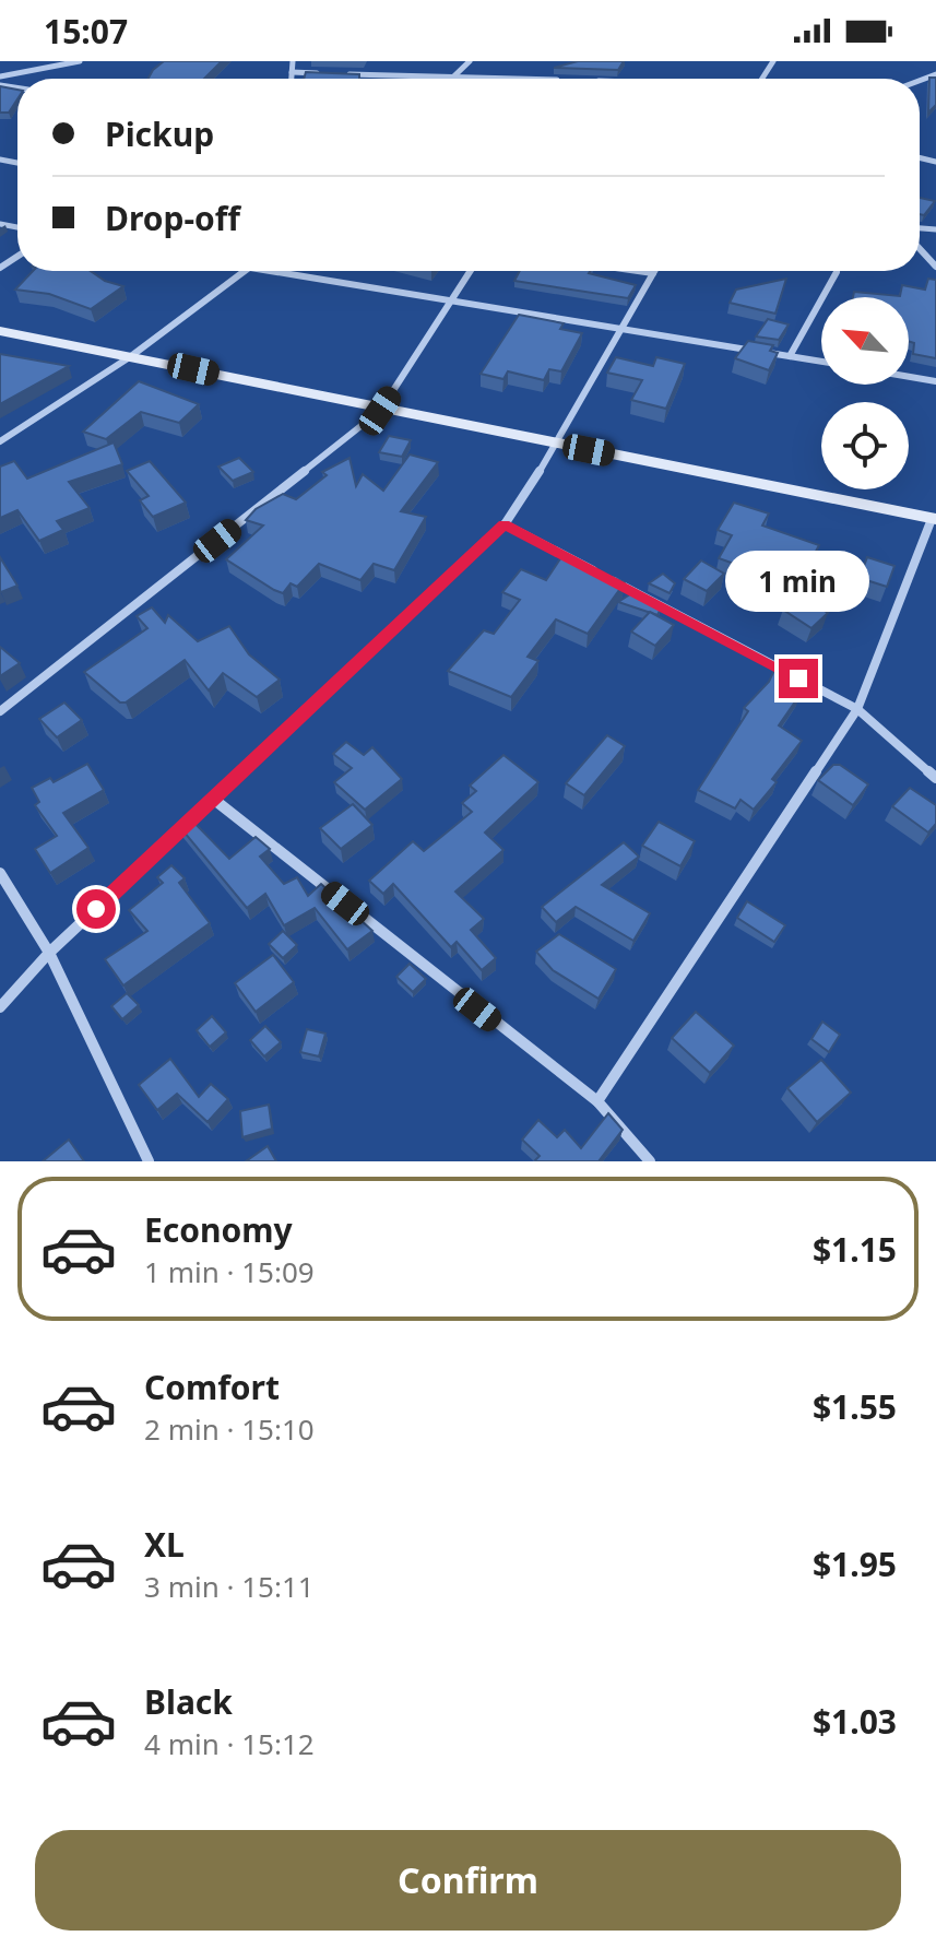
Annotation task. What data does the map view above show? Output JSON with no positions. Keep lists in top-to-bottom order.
{
  "north": "top left",
  "page": {
    "status": "15:07",
    "banner": ["Pickup", "Drop-off"],
    "bubble": "1 min",
    "list": [
      {
        "name": "Economy",
        "note": "1 min · 15:09",
        "value": "$1.15"
      },
      {
        "name": "Comfort",
        "note": "2 min · 15:10",
        "value": "$1.55"
      },
      {
        "name": "XL",
        "note": "3 min · 15:11",
        "value": "$1.95"
      },
      {
        "name": "Black",
        "note": "4 min · 15:12",
        "value": "$1.03"
      }
    ],
    "buttons": "Confirm"
  }
}
